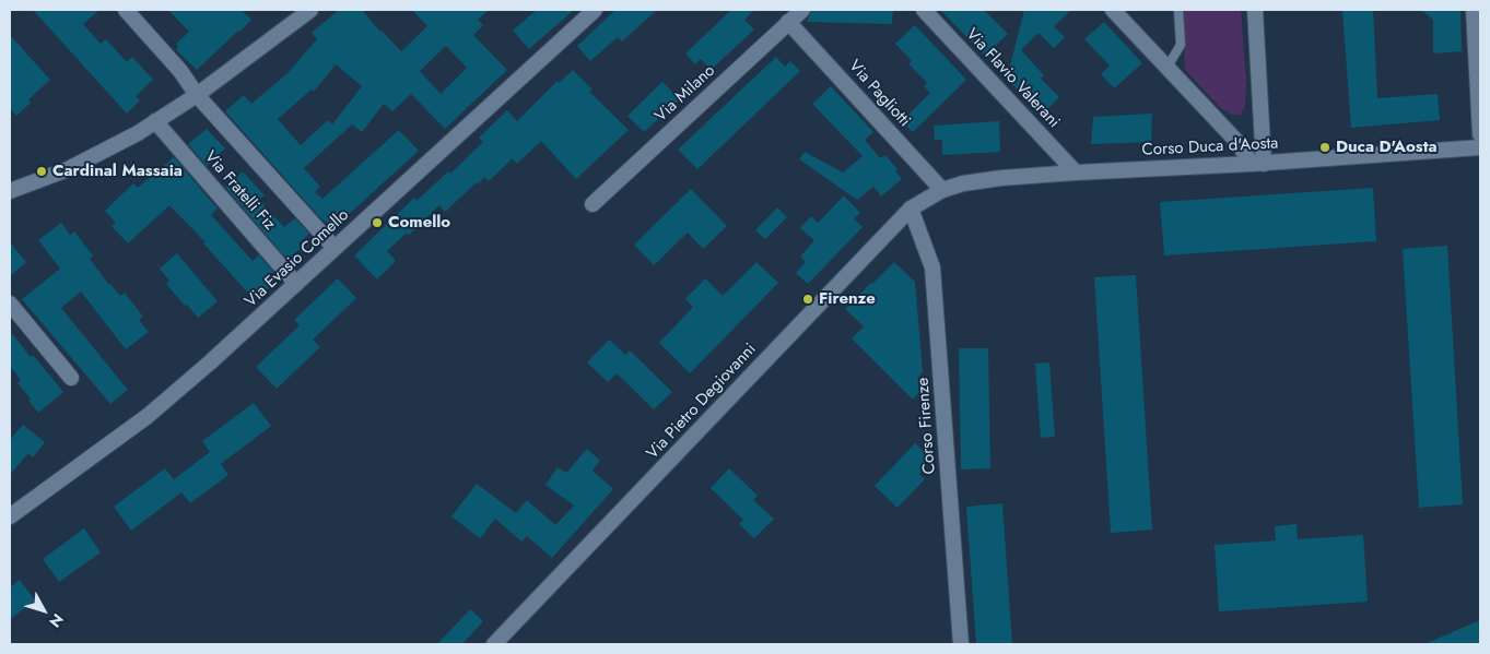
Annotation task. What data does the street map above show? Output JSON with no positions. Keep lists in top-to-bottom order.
{
  "streets": {
    "street": [
      "Via Flavio Valerani",
      "Via Milano",
      "Via Pagliotti",
      "Corso Duca d'Aosta",
      "Via Fratelli Fiz",
      "Via Evasio Comello",
      "Via Pietro Degiovanni",
      "Corso Firenze"
    ]
  },
  "crossings": [
    ["Via Flavio Valerani", "Corso Duca d'Aosta"],
    ["Via Milano", "Via Pagliotti"],
    ["Via Pagliotti", "Corso Duca d'Aosta"],
    ["Via Pagliotti", "Via Pietro Degiovanni"],
    ["Corso Duca d'Aosta", "Via Pietro Degiovanni"],
    ["Via Fratelli Fiz", "Via Evasio Comello"],
    ["Via Pietro Degiovanni", "Corso Firenze"]
  ],
  "places": [
    "Duca D'Aosta",
    "Cardinal Massaia",
    "Comello",
    "Firenze"
  ],
  "north": "bottom right"
}
